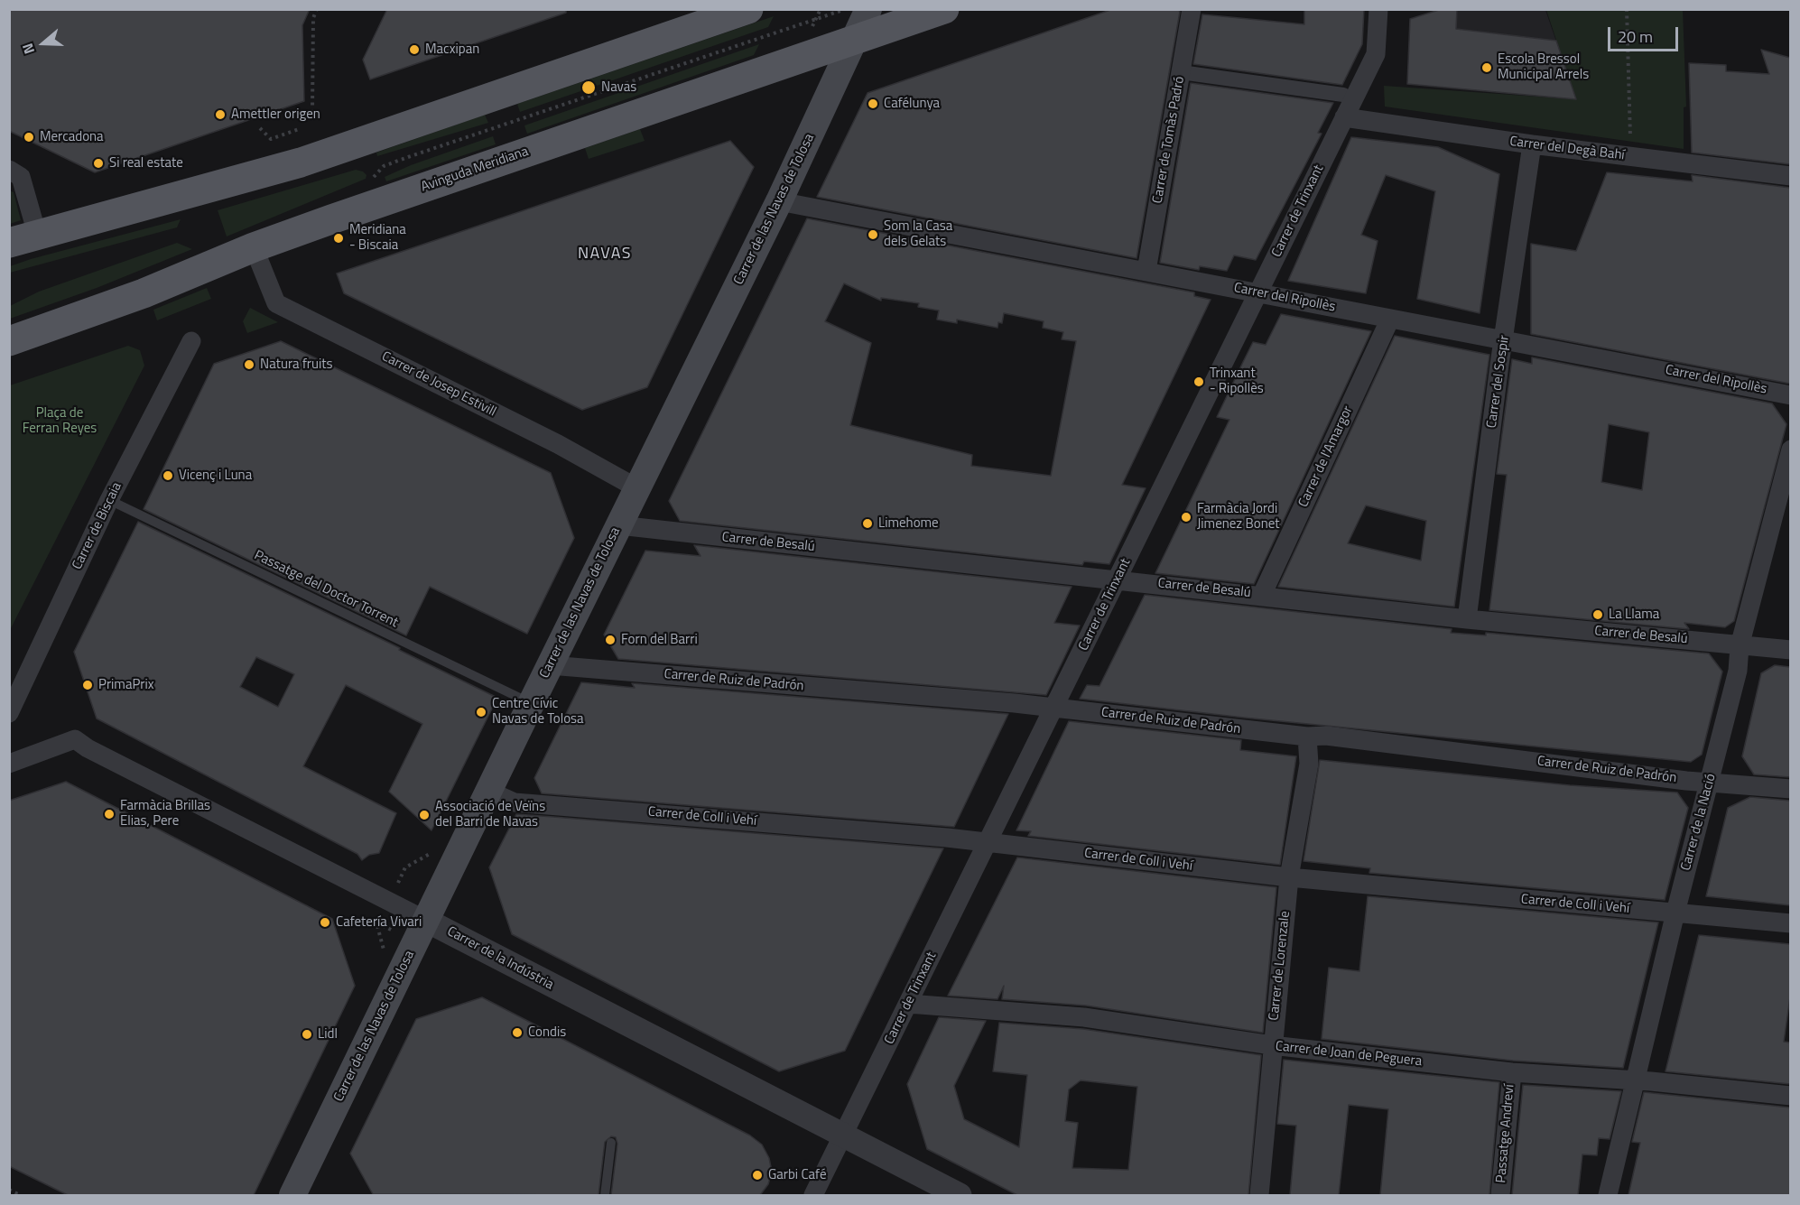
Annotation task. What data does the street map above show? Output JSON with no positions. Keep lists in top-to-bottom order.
{
  "streets": {
    "main road": ["Avinguda Meridiana", "Carrer de las Navas de Tolosa"],
    "street": [
      "Carrer de Tomàs Padró",
      "Carrer del Degà Bahí",
      "Carrer de Trinxant",
      "Carrer del Ripollès",
      "Carrer del Sospir",
      "Carrer de Josep Estivill",
      "Carrer de l'Amargor",
      "Carrer de Biscaia",
      "Carrer de Besalú",
      "Carrer de Ruiz de Padrón",
      "Carrer de Coll i Vehí",
      "Carrer de la Nació",
      "Carrer de la Indústria",
      "Carrer de Lorenzale",
      "Carrer de Joan de Peguera",
      "Passatge Andreví"
    ],
    "lane": ["Passatge del Doctor Torrent"]
  },
  "crossings": [
    ["Carrer de Tomàs Padró", "Carrer del Ripollès"],
    ["Carrer del Degà Bahí", "Carrer de Trinxant"],
    ["Carrer del Degà Bahí", "Carrer del Sospir"],
    ["Avinguda Meridiana", "Carrer de las Navas de Tolosa"],
    ["Avinguda Meridiana", "Carrer de Josep Estivill"],
    ["Carrer de las Navas de Tolosa", "Carrer del Ripollès"],
    ["Carrer de las Navas de Tolosa", "Carrer de Josep Estivill"],
    ["Carrer de las Navas de Tolosa", "Carrer de Besalú"],
    ["Carrer de las Navas de Tolosa", "Passatge del Doctor Torrent"],
    ["Carrer de las Navas de Tolosa", "Carrer de Ruiz de Padrón"],
    ["Carrer de las Navas de Tolosa", "Carrer de Coll i Vehí"],
    ["Carrer de las Navas de Tolosa", "Carrer de la Indústria"],
    ["Carrer de Trinxant", "Carrer del Ripollès"],
    ["Carrer de Trinxant", "Carrer de Besalú"],
    ["Carrer de Trinxant", "Carrer de Ruiz de Padrón"],
    ["Carrer de Trinxant", "Carrer de Coll i Vehí"],
    ["Carrer de Trinxant", "Carrer de la Indústria"],
    ["Carrer de Trinxant", "Carrer de Joan de Peguera"],
    ["Carrer del Ripollès", "Carrer del Sospir"],
    ["Carrer del Ripollès", "Carrer de l'Amargor"],
    ["Carrer del Sospir", "Carrer de Besalú"],
    ["Carrer de l'Amargor", "Carrer de Besalú"],
    ["Carrer de Biscaia", "Passatge del Doctor Torrent"],
    ["Carrer de Besalú", "Carrer de la Nació"],
    ["Carrer de Ruiz de Padrón", "Carrer de la Nació"],
    ["Carrer de Ruiz de Padrón", "Carrer de Lorenzale"],
    ["Carrer de Coll i Vehí", "Carrer de la Nació"],
    ["Carrer de Coll i Vehí", "Carrer de Lorenzale"],
    ["Carrer de la Nació", "Carrer de Joan de Peguera"],
    ["Carrer de Lorenzale", "Carrer de Joan de Peguera"],
    ["Carrer de Joan de Peguera", "Passatge Andreví"]
  ],
  "districts": ["NAVAS"],
  "parks": ["Plaça de Ferran Reyes"],
  "places": [
    "Macxipan",
    "Escola Bressol Municipal Arrels",
    "Navas",
    "Cafélunya",
    "Amettler origen",
    "Mercadona",
    "Si real estate",
    "Som la Casa dels Gelats",
    "Meridiana - Biscaia",
    "Natura fruits",
    "Trinxant - Ripollès",
    "Vicenç i Luna",
    "Farmàcia Jordi Jimenez Bonet",
    "Limehome",
    "La Llama",
    "Forn del Barri",
    "PrimaPrix",
    "Centre Cívic Navas de Tolosa",
    "Farmàcia Brillas Elias, Pere",
    "Associació de Veïns del Barri de Navas",
    "Cafetería Vivari",
    "Condis",
    "Lidl",
    "Garbi Café"
  ],
  "scale_bar": "20 m",
  "north": "left"
}
